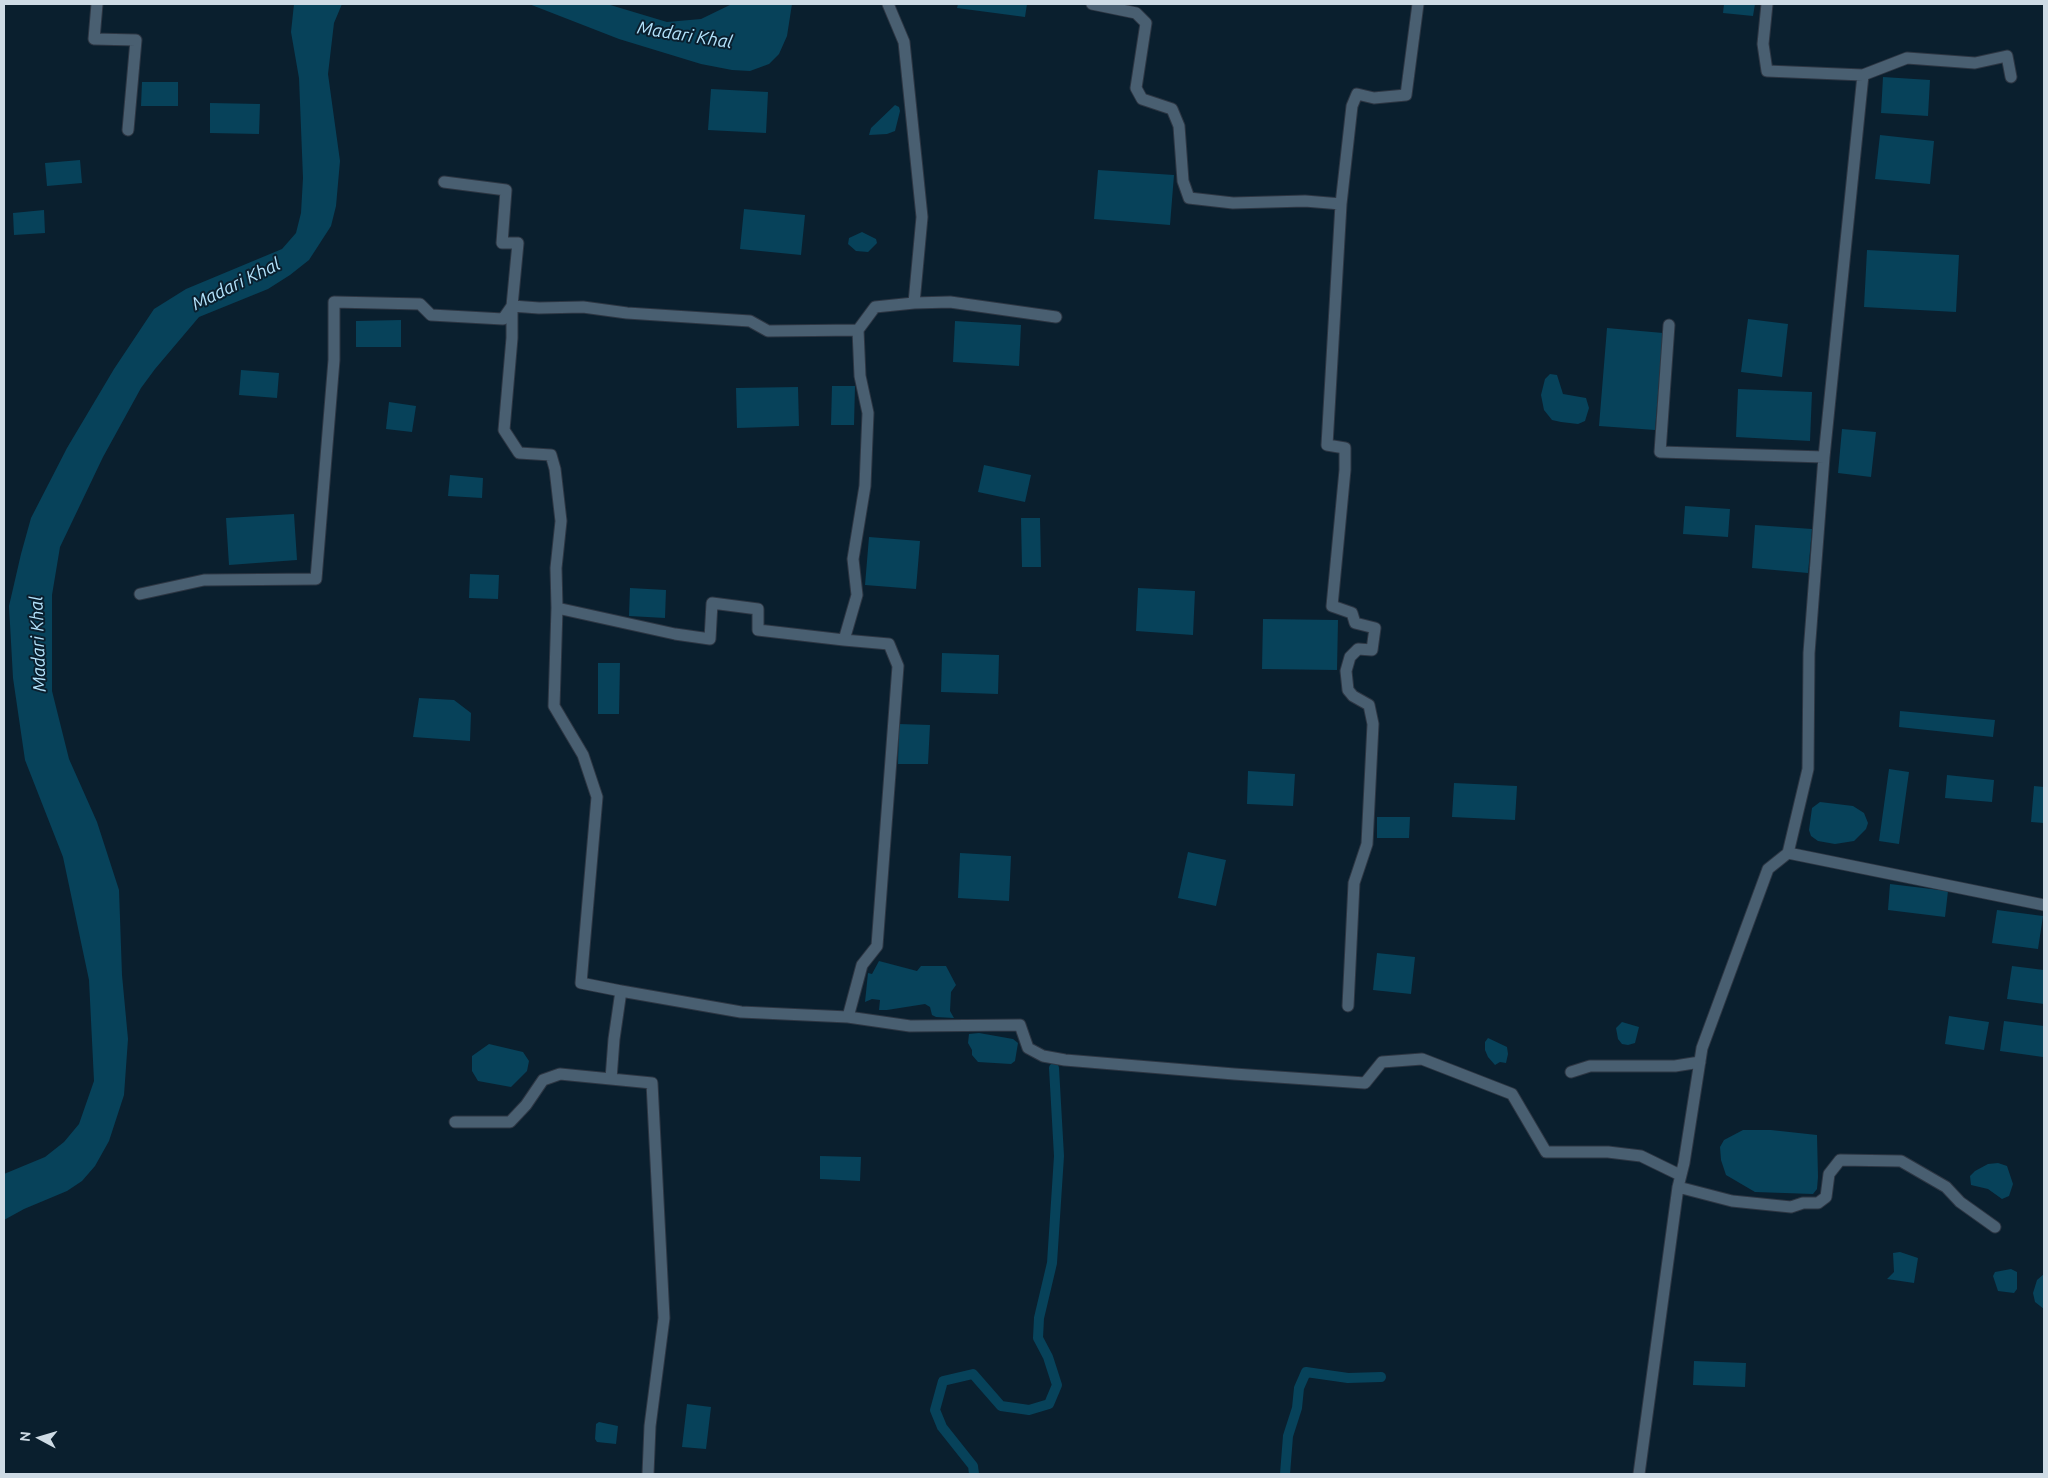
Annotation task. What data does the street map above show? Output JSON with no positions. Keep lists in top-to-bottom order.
{
  "water": ["Madari Khal"],
  "north": "left"
}
